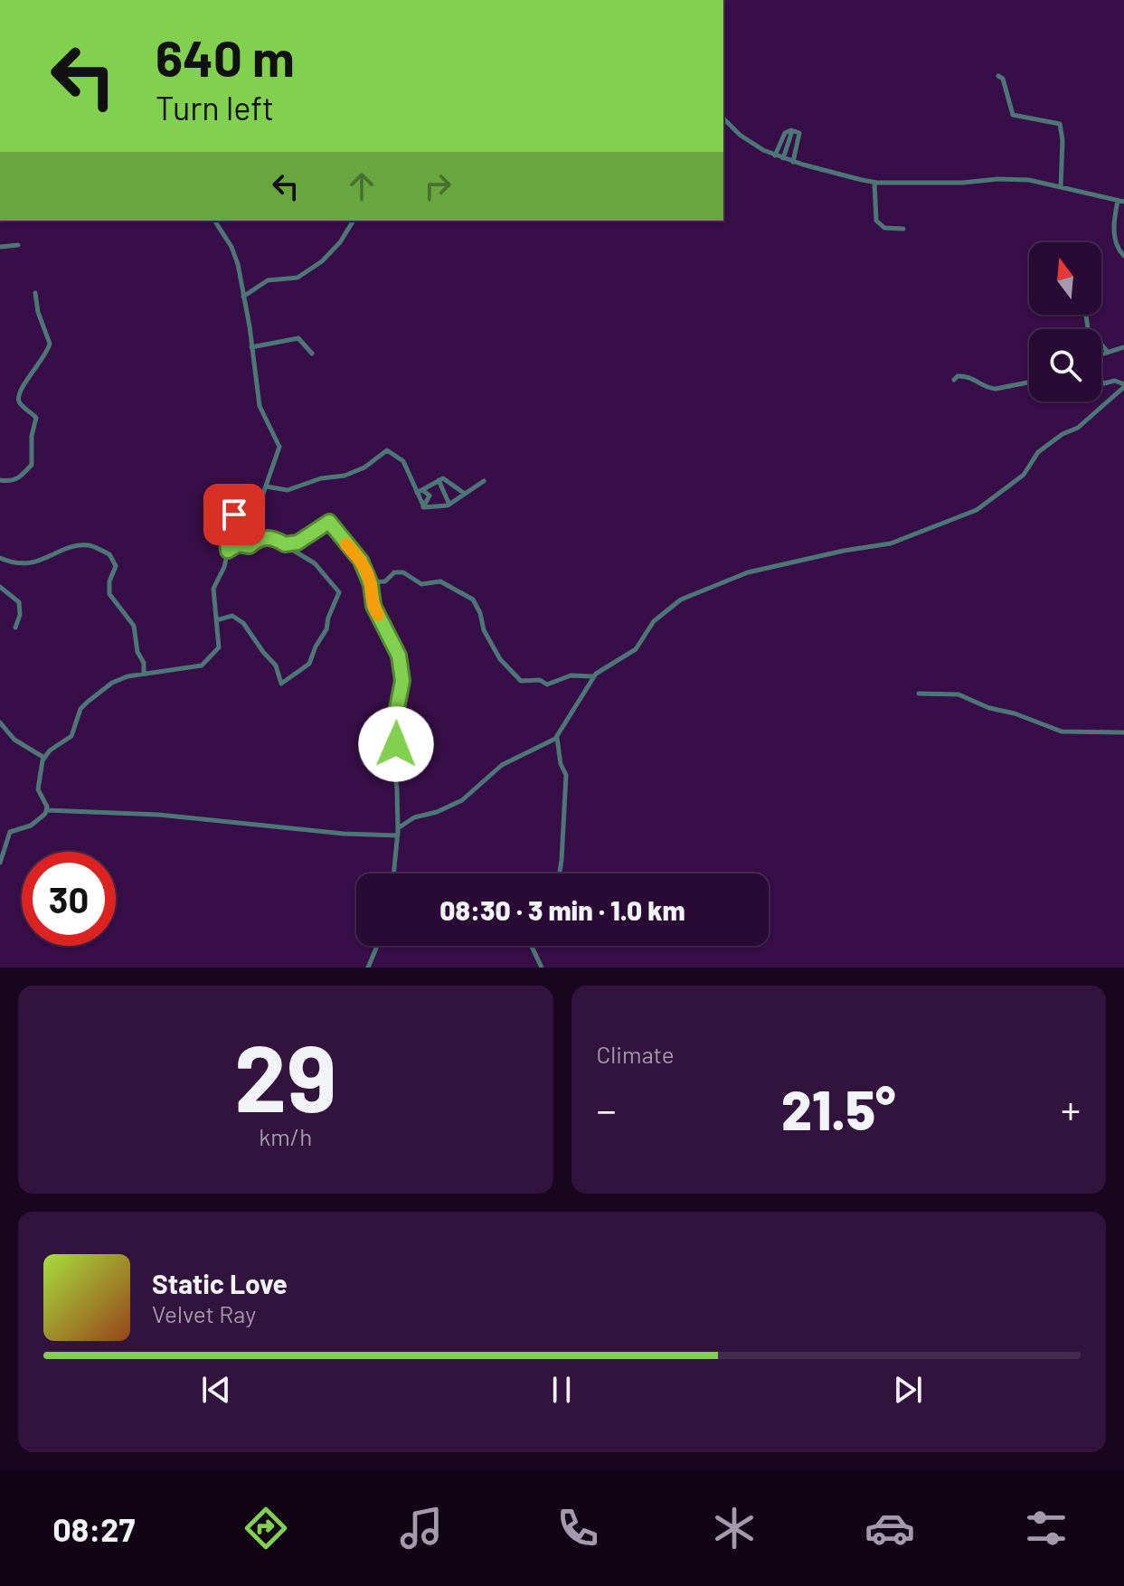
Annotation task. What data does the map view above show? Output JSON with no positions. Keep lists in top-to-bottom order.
{
  "north": "top",
  "page": {
    "turn": ["640 m", "Turn left"],
    "limit": "30",
    "trip": "08:30 · 3 min · 1.0 km",
    "tile": [
      ["29", "km/h"],
      "Climate"
    ],
    "heat": ["−", "21.5°", "+"],
    "song": ["Static Love", "Velvet Ray"],
    "tabs": "08:27"
  }
}
